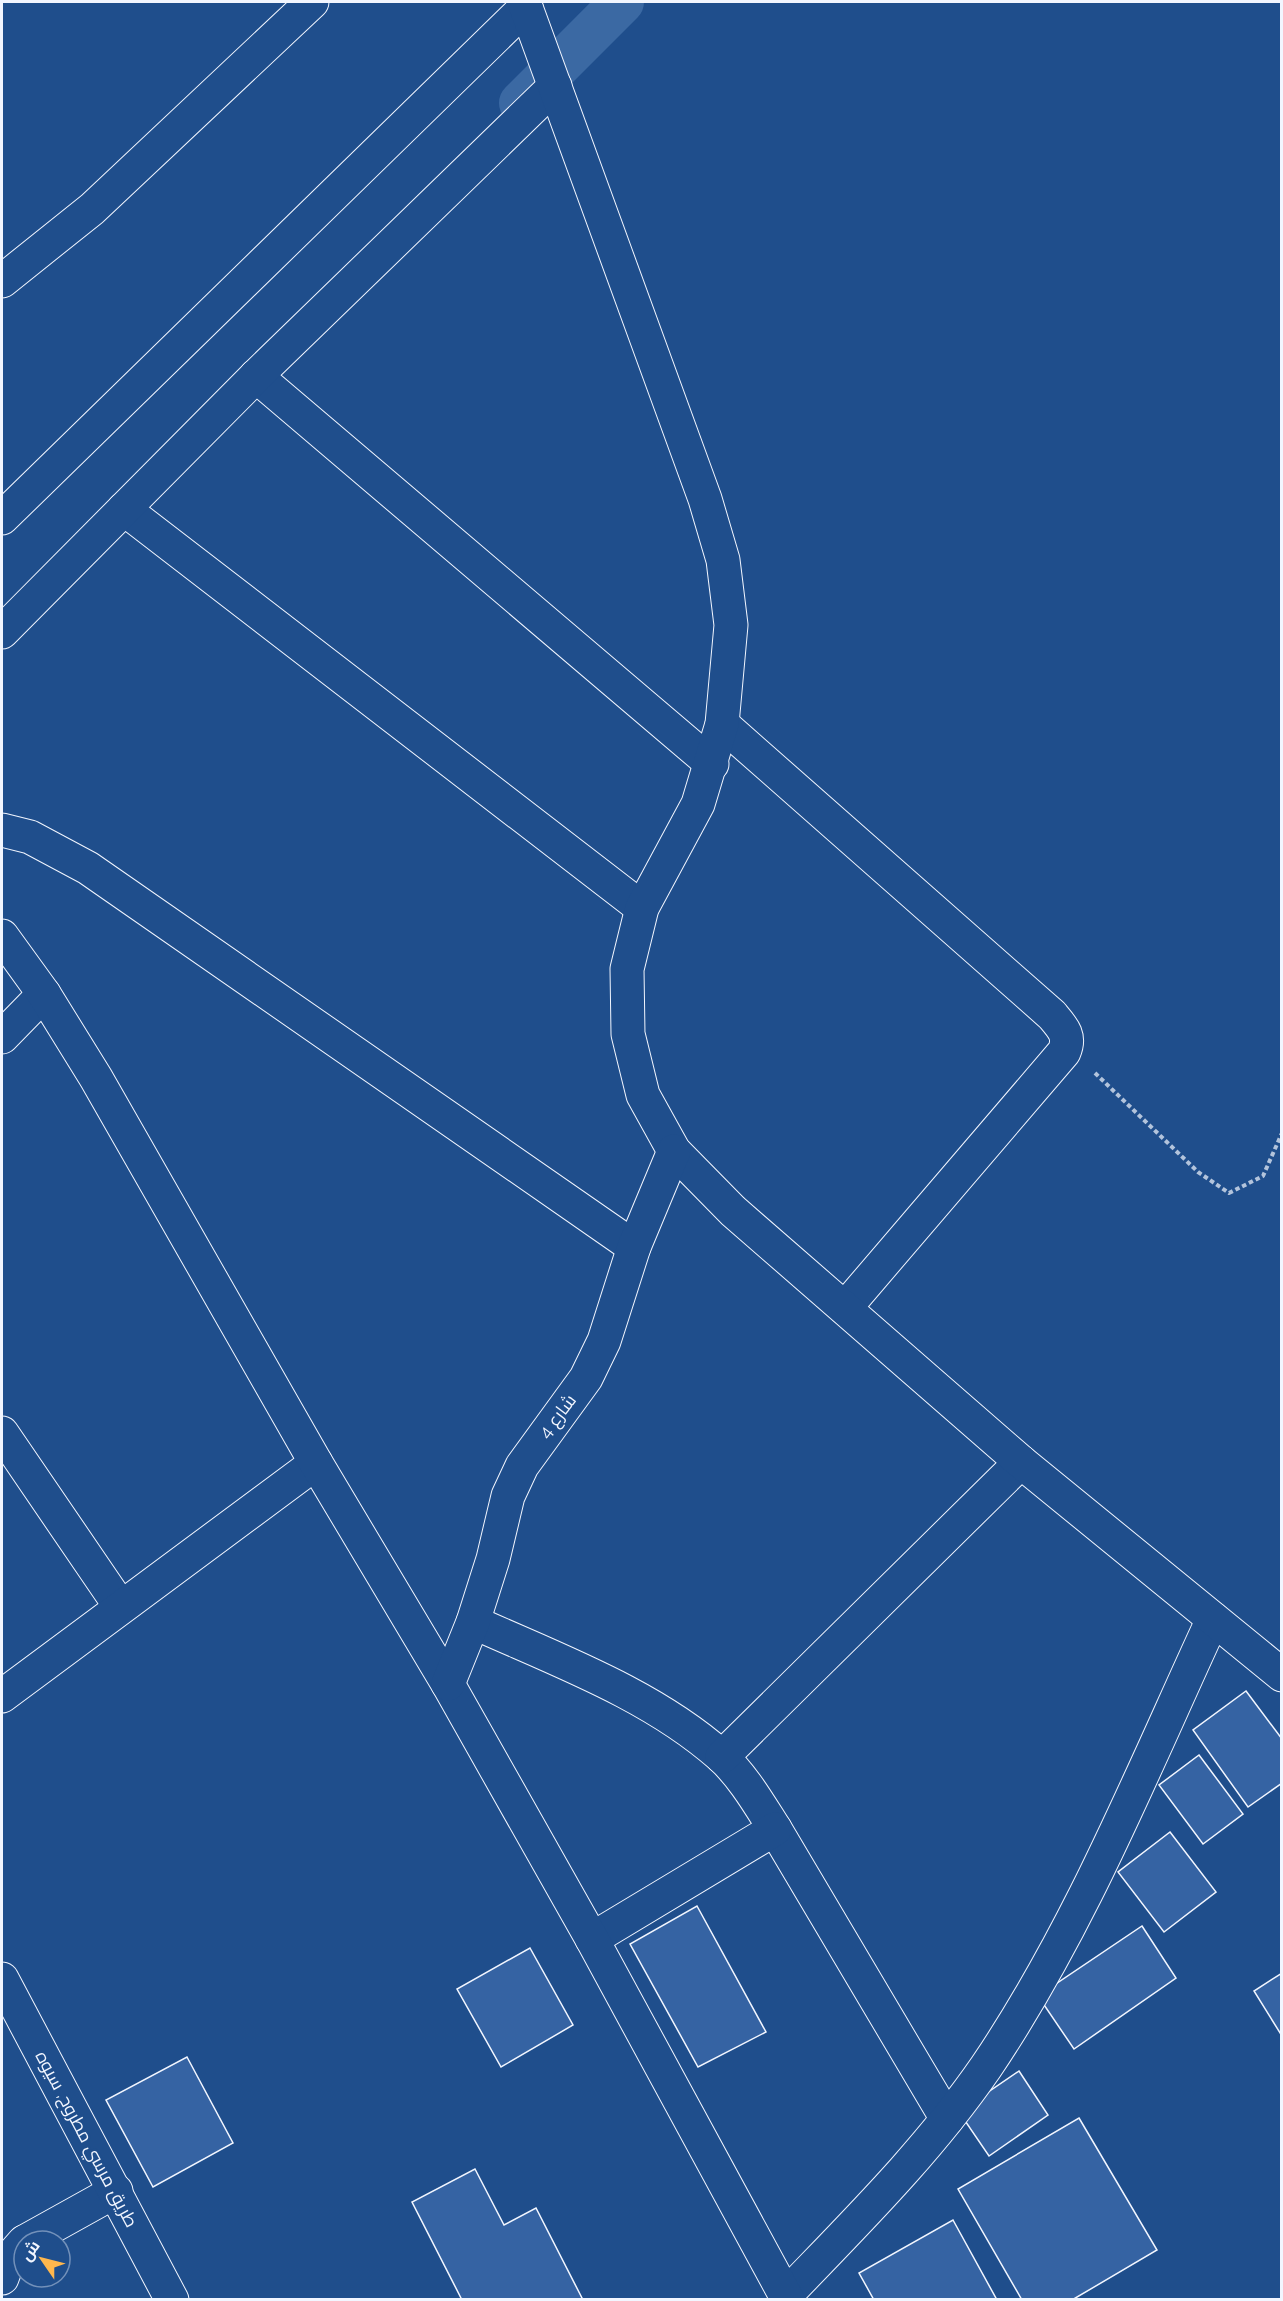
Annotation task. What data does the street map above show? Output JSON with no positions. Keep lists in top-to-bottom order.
{
  "streets": {
    "street": ["شارع 4", "طريق مرسي مطروح, سيوه"]
  },
  "north": "top left"
}
